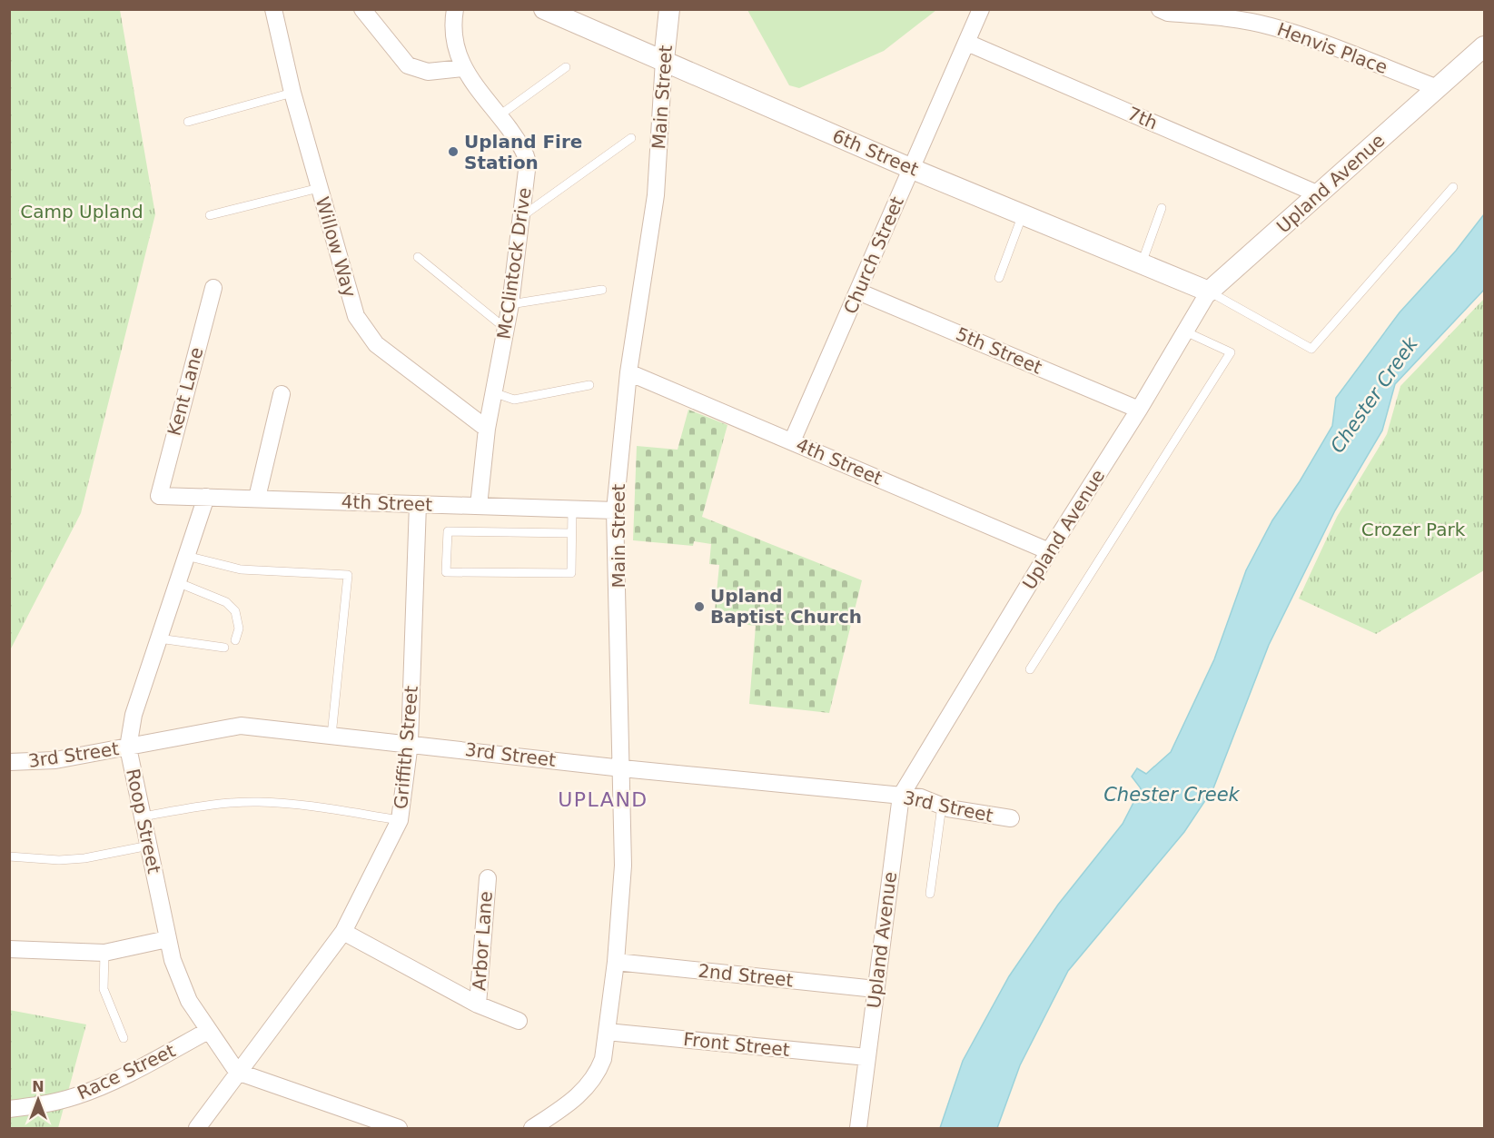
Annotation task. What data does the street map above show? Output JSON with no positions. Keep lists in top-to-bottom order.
{
  "streets": {
    "street": [
      "Henvis Place",
      "Main Street",
      "7th",
      "6th Street",
      "Upland Avenue",
      "Willow Way",
      "Church Street",
      "McClintock Drive",
      "5th Street",
      "Kent Lane",
      "4th Street",
      "Griffith Street",
      "3rd Street",
      "Roop Street",
      "Arbor Lane",
      "2nd Street",
      "Front Street",
      "Race Street"
    ]
  },
  "crossings": [
    ["Henvis Place", "Upland Avenue"],
    ["Main Street", "6th Street"],
    ["Main Street", "4th Street"],
    ["Main Street", "3rd Street"],
    ["Main Street", "2nd Street"],
    ["Main Street", "Front Street"],
    ["7th", "Upland Avenue"],
    ["7th", "Church Street"],
    ["6th Street", "Upland Avenue"],
    ["6th Street", "Church Street"],
    ["Upland Avenue", "5th Street"],
    ["Upland Avenue", "4th Street"],
    ["Upland Avenue", "3rd Street"],
    ["Upland Avenue", "2nd Street"],
    ["Upland Avenue", "Front Street"],
    ["Willow Way", "McClintock Drive"],
    ["Church Street", "5th Street"],
    ["Church Street", "4th Street"],
    ["McClintock Drive", "4th Street"],
    ["Kent Lane", "4th Street"],
    ["4th Street", "Griffith Street"],
    ["4th Street", "Roop Street"],
    ["Griffith Street", "3rd Street"],
    ["Griffith Street", "Roop Street"],
    ["3rd Street", "Roop Street"],
    ["Roop Street", "Race Street"]
  ],
  "districts": ["UPLAND"],
  "water": ["Chester Creek"],
  "parks": ["Camp Upland", "Crozer Park"],
  "places": ["Upland Fire Station", "Upland Baptist Church"],
  "north": "top"
}
